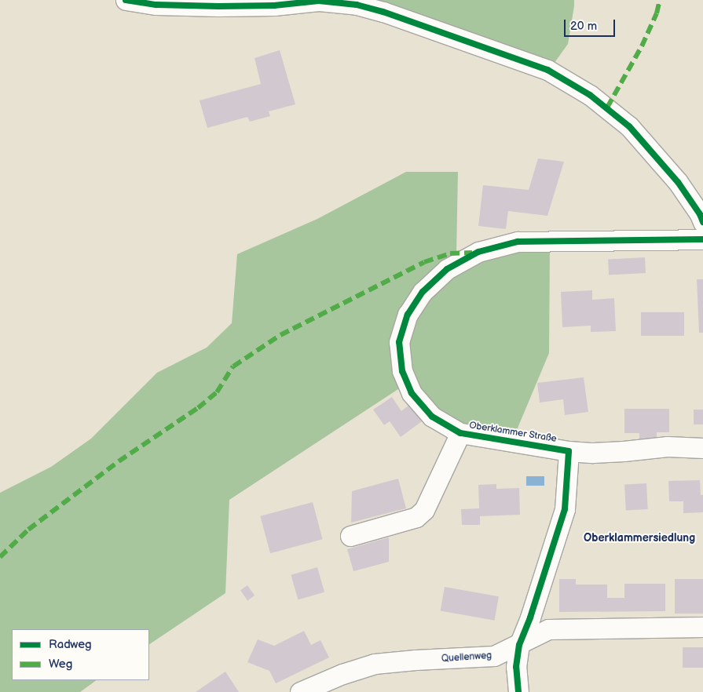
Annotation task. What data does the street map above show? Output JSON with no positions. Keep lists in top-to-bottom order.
{
  "streets": {
    "street": ["Oberklammer Straße", "Quellenweg"]
  },
  "crossings": [
    ["Oberklammer Straße", "Quellenweg"]
  ],
  "districts": ["Oberklammersiedlung"],
  "legend": ["Radweg", "Weg"],
  "scale_bar": "20 m"
}
